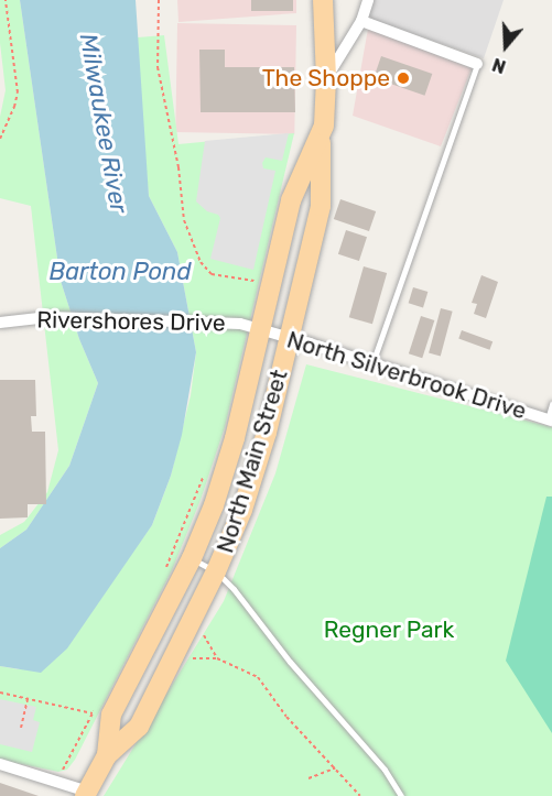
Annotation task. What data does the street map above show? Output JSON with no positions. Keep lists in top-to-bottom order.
{
  "streets": {
    "main road": ["North Main Street"],
    "street": ["Rivershores Drive", "North Silverbrook Drive"]
  },
  "crossings": [
    ["Rivershores Drive", "North Silverbrook Drive"],
    ["Rivershores Drive", "North Main Street"],
    ["North Silverbrook Drive", "North Main Street"]
  ],
  "water": ["Milwaukee River", "Barton Pond"],
  "parks": ["Regner Park"],
  "places": ["The Shoppe"],
  "north": "bottom"
}
